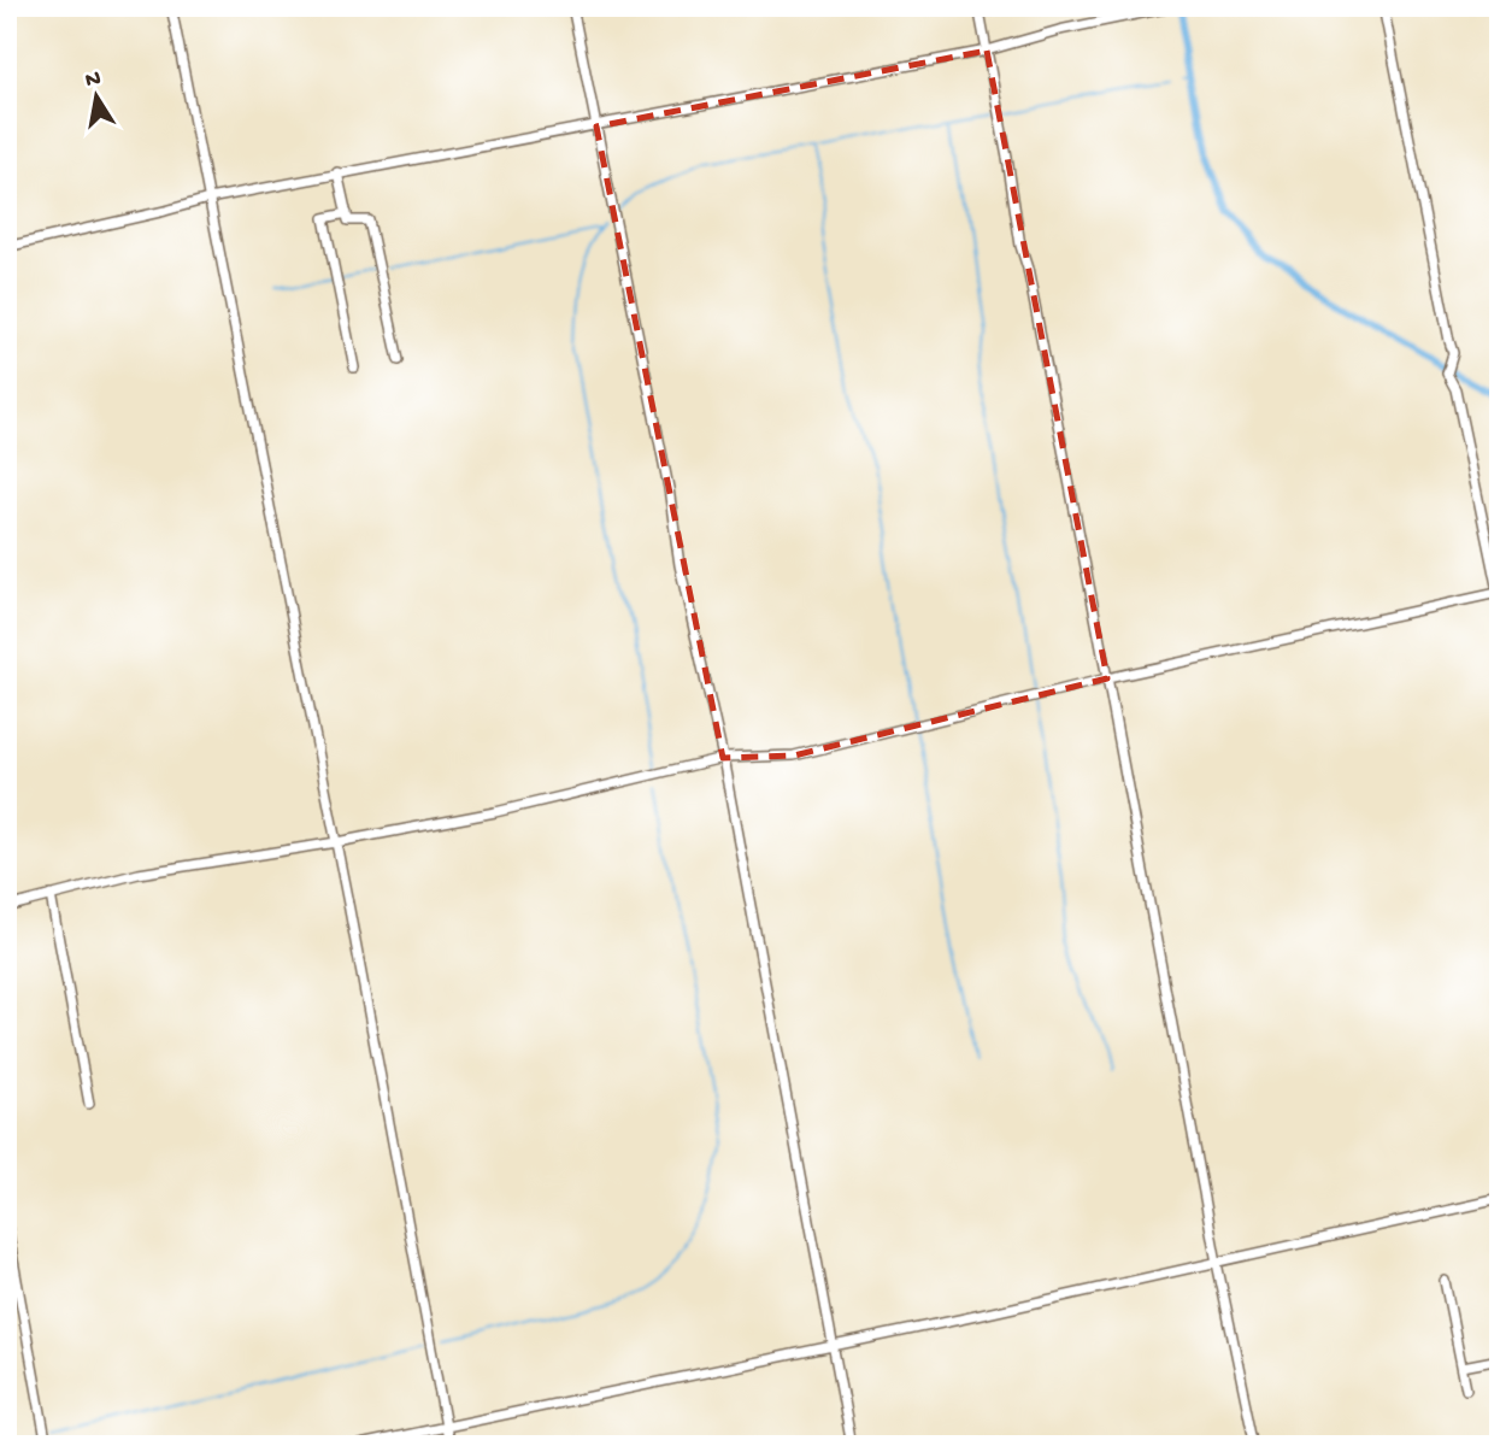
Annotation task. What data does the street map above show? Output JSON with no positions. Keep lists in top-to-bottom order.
{
  "north": "top"
}
